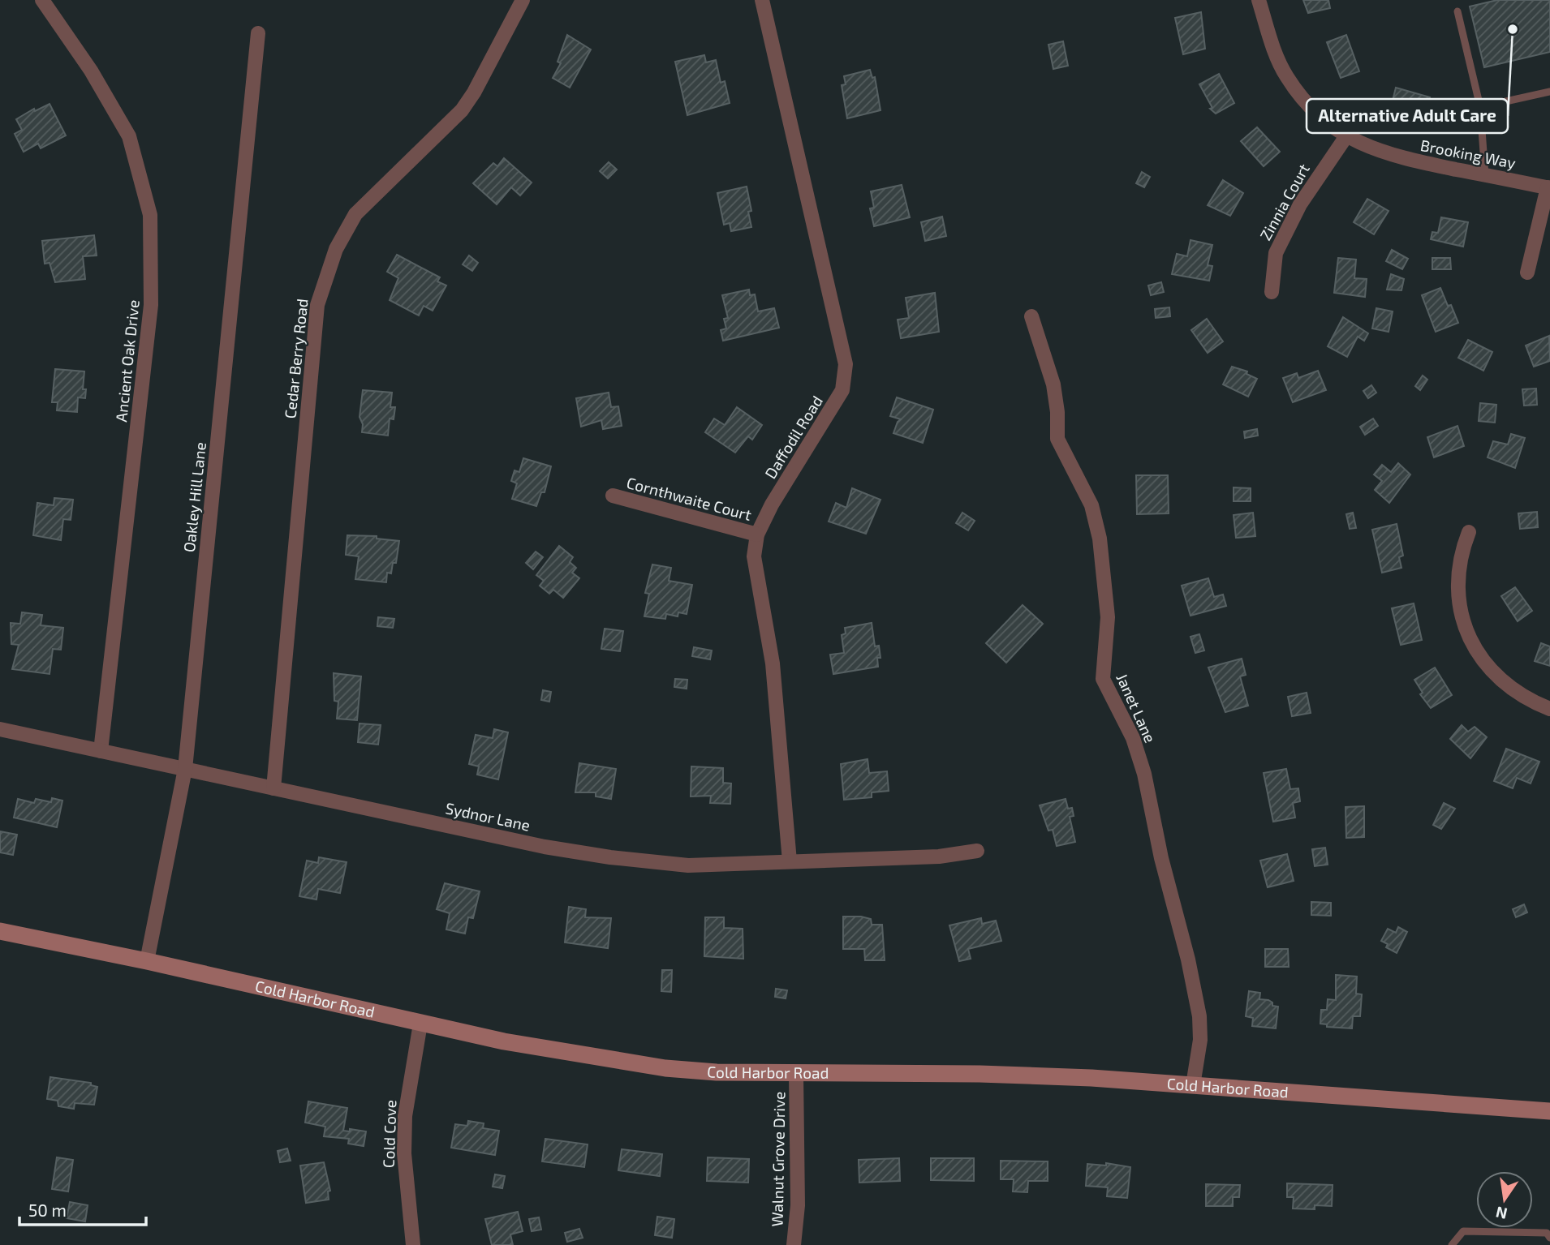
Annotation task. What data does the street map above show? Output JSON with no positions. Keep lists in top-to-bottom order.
{
  "streets": {
    "main road": ["Cold Harbor Road"],
    "street": [
      "Brooking Way",
      "Zinnia Court",
      "Cedar Berry Road",
      "Ancient Oak Drive",
      "Daffodil Road",
      "Oakley Hill Lane",
      "Cornthwaite Court",
      "Janet Lane",
      "Sydnor Lane",
      "Cold Cove",
      "Walnut Grove Drive"
    ]
  },
  "crossings": [
    ["Brooking Way", "Zinnia Court"],
    ["Cedar Berry Road", "Sydnor Lane"],
    ["Ancient Oak Drive", "Sydnor Lane"],
    ["Daffodil Road", "Cornthwaite Court"],
    ["Daffodil Road", "Sydnor Lane"],
    ["Oakley Hill Lane", "Sydnor Lane"],
    ["Oakley Hill Lane", "Cold Harbor Road"],
    ["Janet Lane", "Cold Harbor Road"],
    ["Cold Harbor Road", "Cold Cove"],
    ["Cold Harbor Road", "Walnut Grove Drive"]
  ],
  "places": ["Alternative Adult Care"],
  "scale_bar": "50 m",
  "north": "bottom"
}
